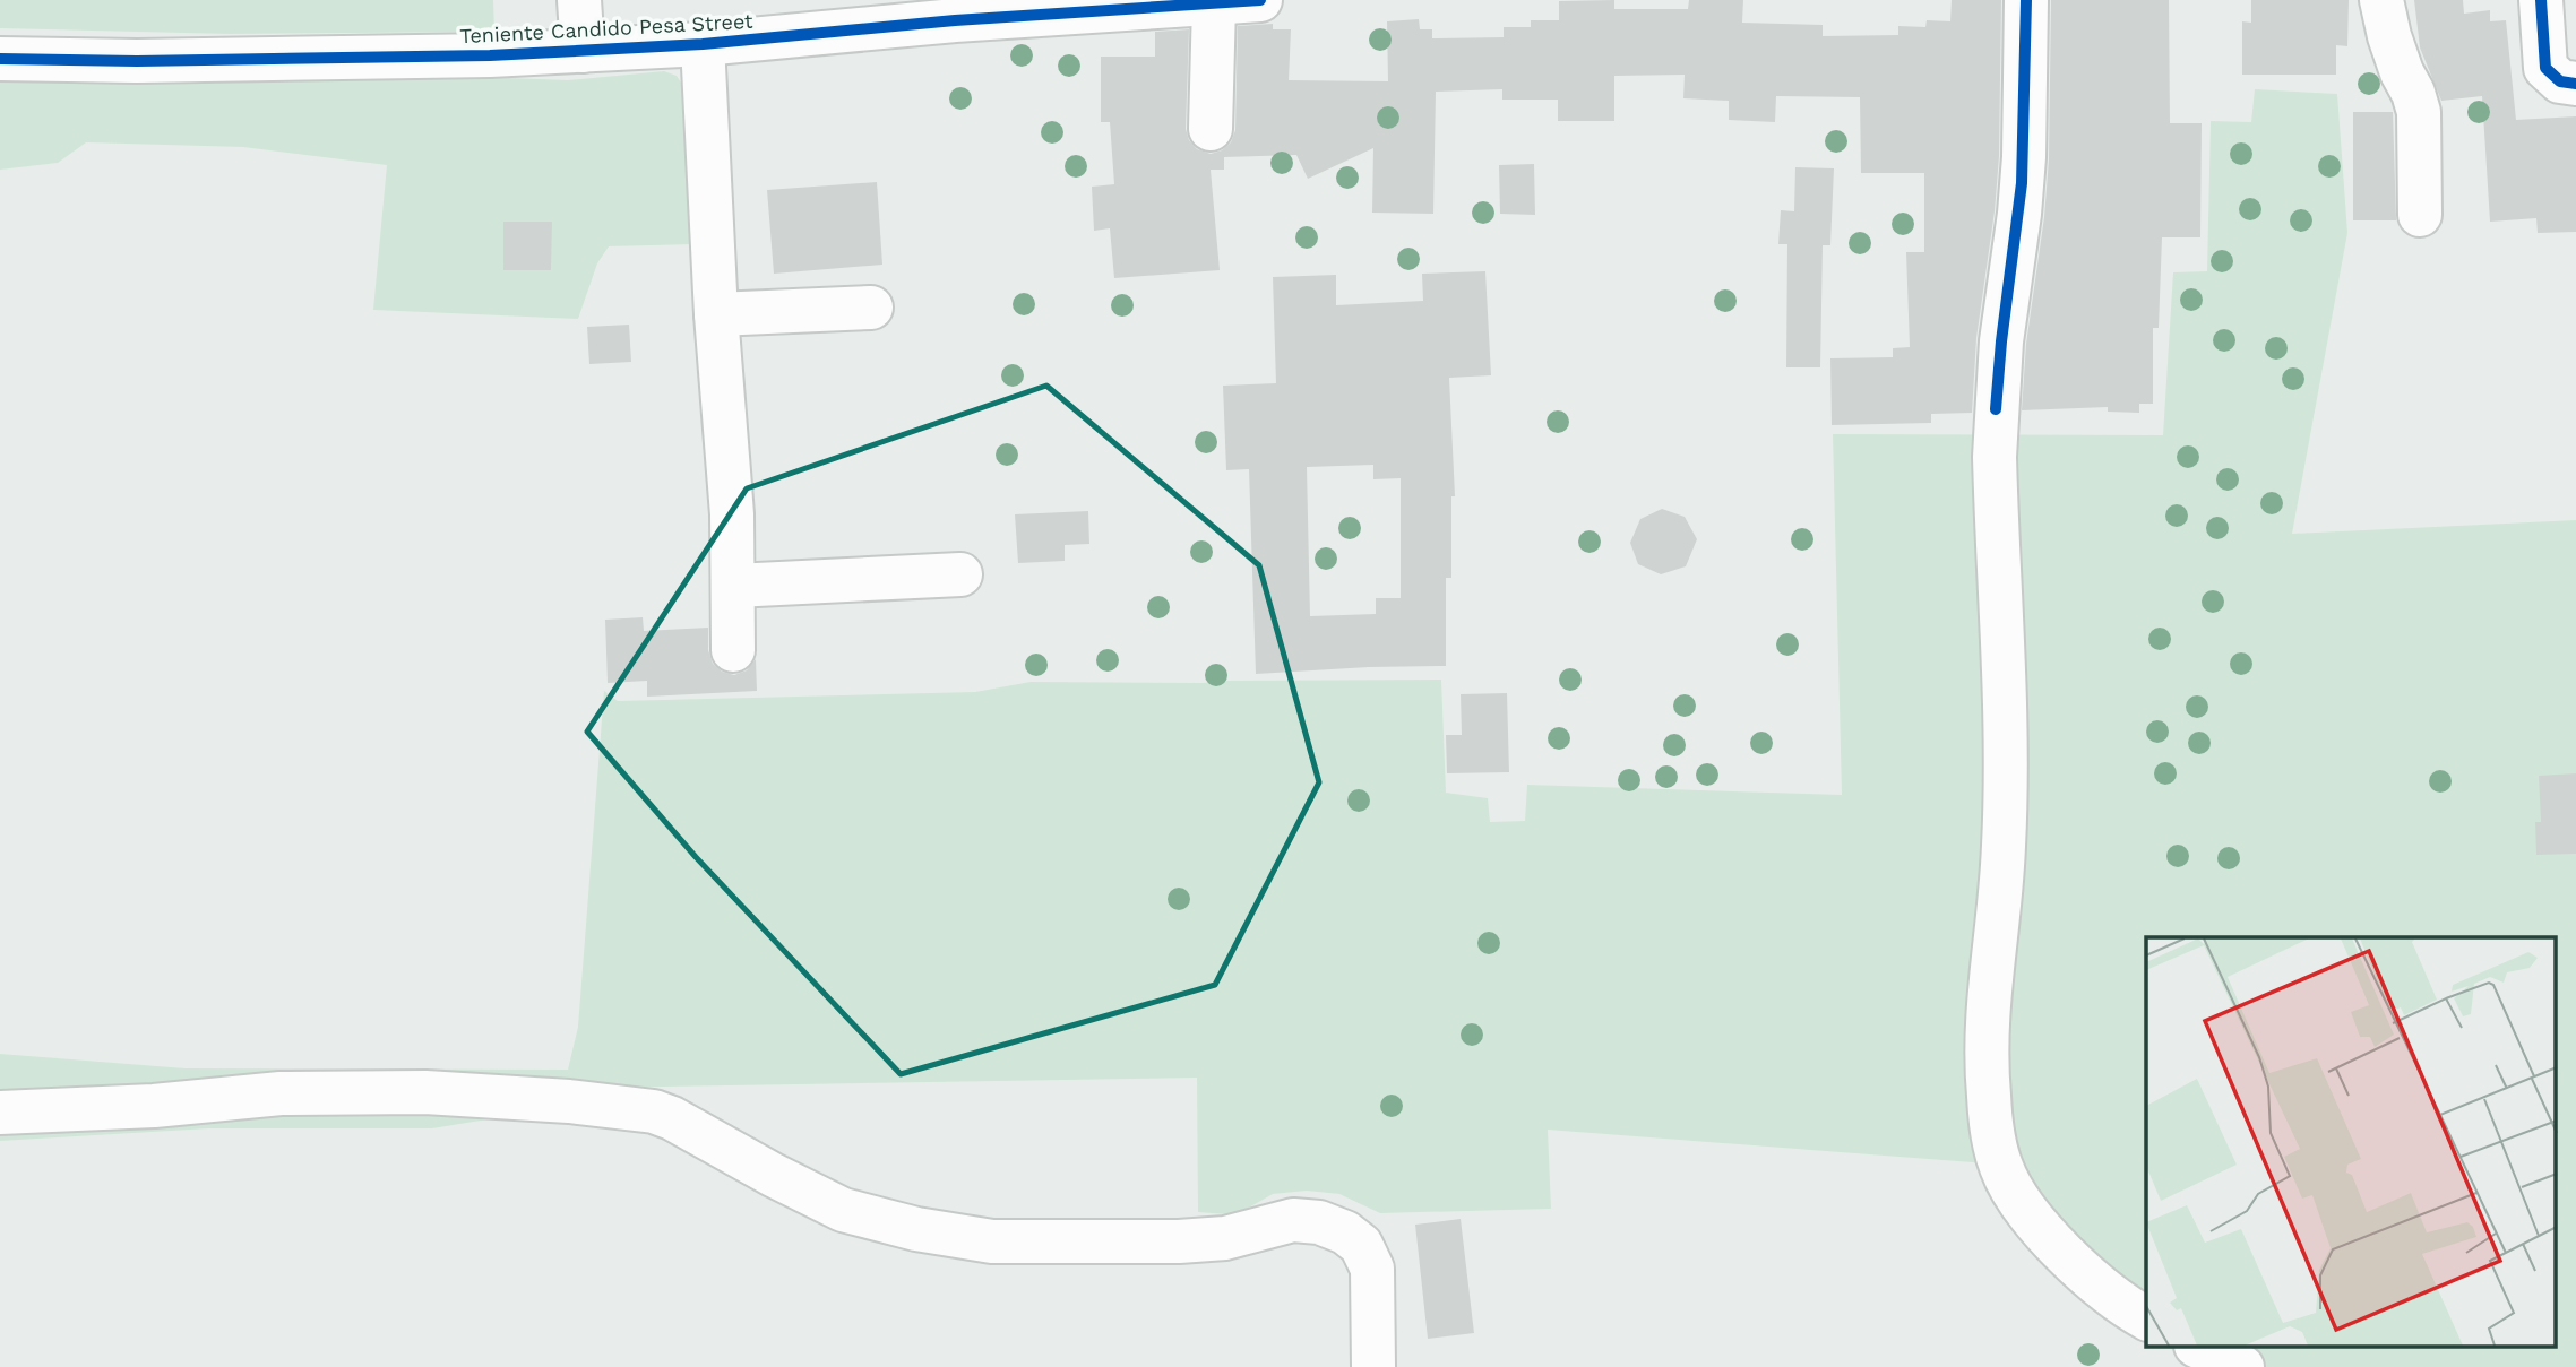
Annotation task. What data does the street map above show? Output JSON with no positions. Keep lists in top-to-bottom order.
{
  "streets": {
    "street": ["Teniente Candido Pesa Street"]
  }
}
